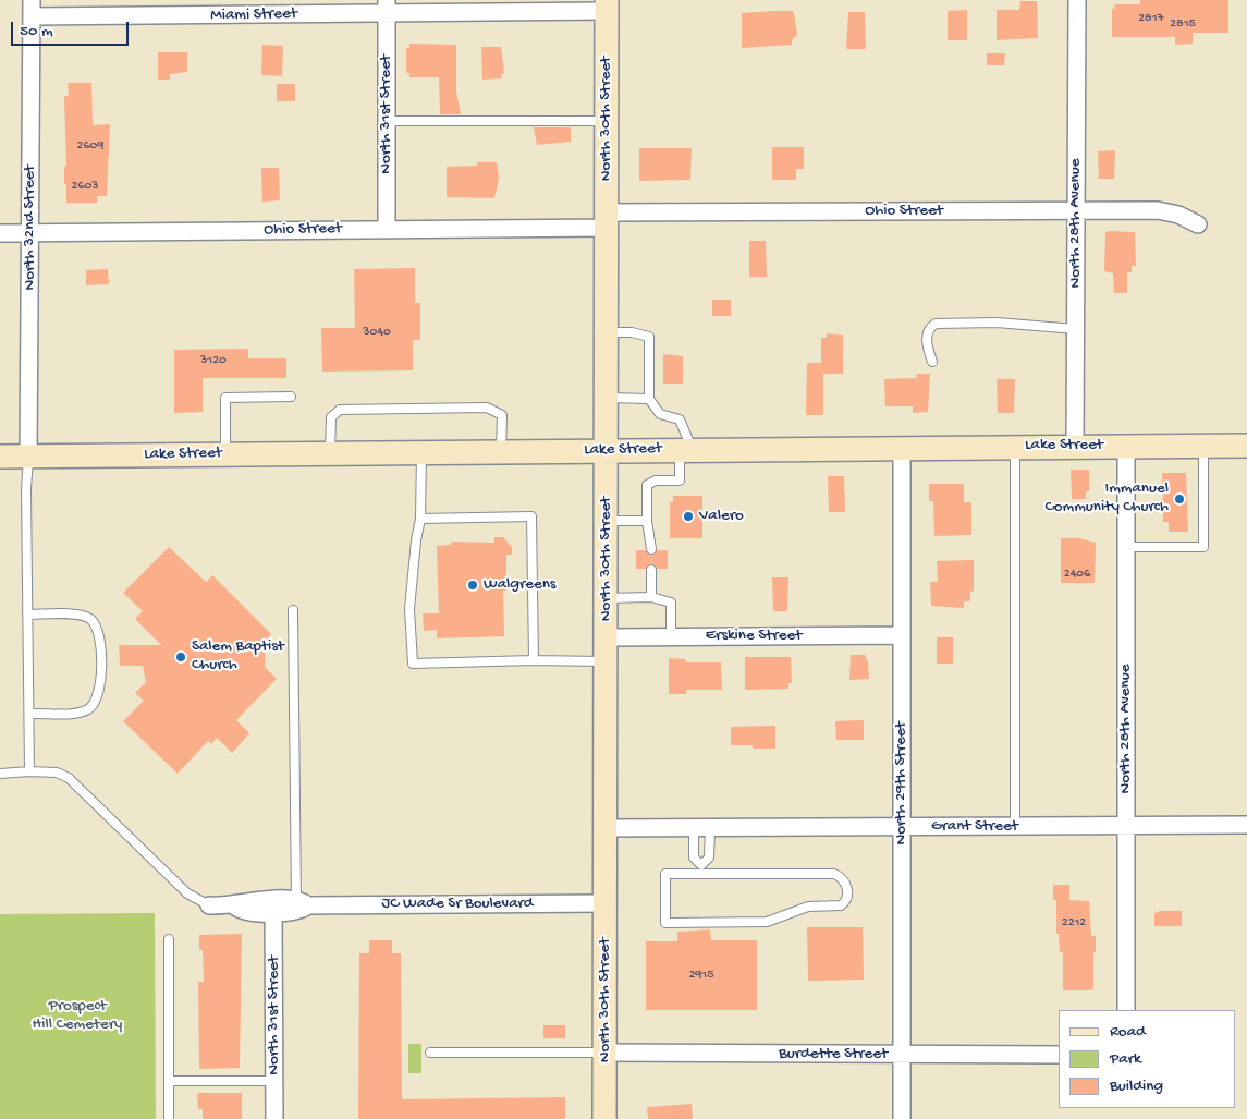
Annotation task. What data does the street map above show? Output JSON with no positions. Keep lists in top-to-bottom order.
{
  "streets": {
    "main road": ["North 30th Street", "Lake Street"],
    "street": [
      "Miami Street",
      "North 31st Street",
      "Ohio Street",
      "North 28th Avenue",
      "North 32nd Street",
      "Erskine Street",
      "North 29th Street",
      "Grant Street",
      "JC Wade Sr Boulevard",
      "Burdette Street"
    ]
  },
  "crossings": [
    ["Miami Street", "North 31st Street"],
    ["Miami Street", "North 30th Street"],
    ["Miami Street", "North 32nd Street"],
    ["North 31st Street", "Ohio Street"],
    ["North 31st Street", "JC Wade Sr Boulevard"],
    ["North 30th Street", "Ohio Street"],
    ["North 30th Street", "Lake Street"],
    ["North 30th Street", "Erskine Street"],
    ["North 30th Street", "Grant Street"],
    ["North 30th Street", "JC Wade Sr Boulevard"],
    ["North 30th Street", "Burdette Street"],
    ["Ohio Street", "North 28th Avenue"],
    ["Ohio Street", "North 32nd Street"],
    ["North 28th Avenue", "Lake Street"],
    ["North 28th Avenue", "Grant Street"],
    ["North 32nd Street", "Lake Street"],
    ["Lake Street", "North 29th Street"],
    ["Erskine Street", "North 29th Street"],
    ["North 29th Street", "Grant Street"],
    ["North 29th Street", "Burdette Street"]
  ],
  "parks": ["Prospect Hill Cemetery"],
  "places": [
    "Immanuel Community Church",
    "Valero",
    "Walgreens",
    "Salem Baptist Church"
  ],
  "house_numbers": [
    "2817",
    "2815",
    "2609",
    "2603",
    "3040",
    "3120",
    "2406",
    "2212",
    "2915"
  ],
  "legend": ["Road", "Park", "Building"],
  "scale_bar": "50 m"
}
